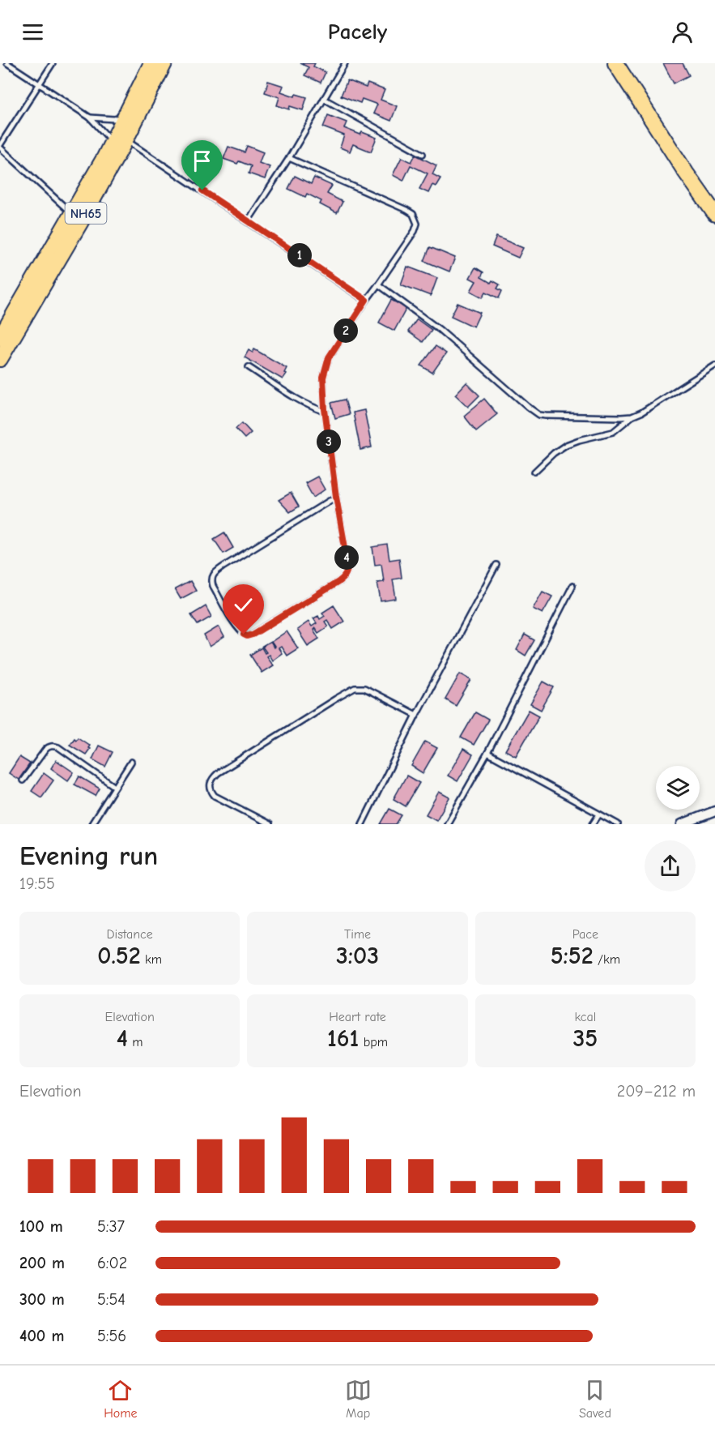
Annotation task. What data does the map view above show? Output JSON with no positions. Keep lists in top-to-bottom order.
{
  "streets": {
    "main road": ["NH65"]
  },
  "page": {
    "header": "Pacely",
    "pins": [
      "1",
      "2",
      "3",
      "4"
    ],
    "heading": ["Evening run", "19:55"],
    "stats": [
      ["Distance", "0.52 km"],
      ["Time", "3:03"],
      ["Pace", "5:52 /km"],
      ["Elevation", "4 m"],
      ["Heart rate", "161 bpm"],
      ["kcal", "35"]
    ],
    "chart": ["Elevation", "209–212 m"],
    "list": [
      {
        "name": "100 m",
        "note": "5:37"
      },
      {
        "name": "200 m",
        "note": "6:02"
      },
      {
        "name": "300 m",
        "note": "5:54"
      },
      {
        "name": "400 m",
        "note": "5:56"
      }
    ],
    "tabs": ["Home", "Map", "Saved"]
  }
}
